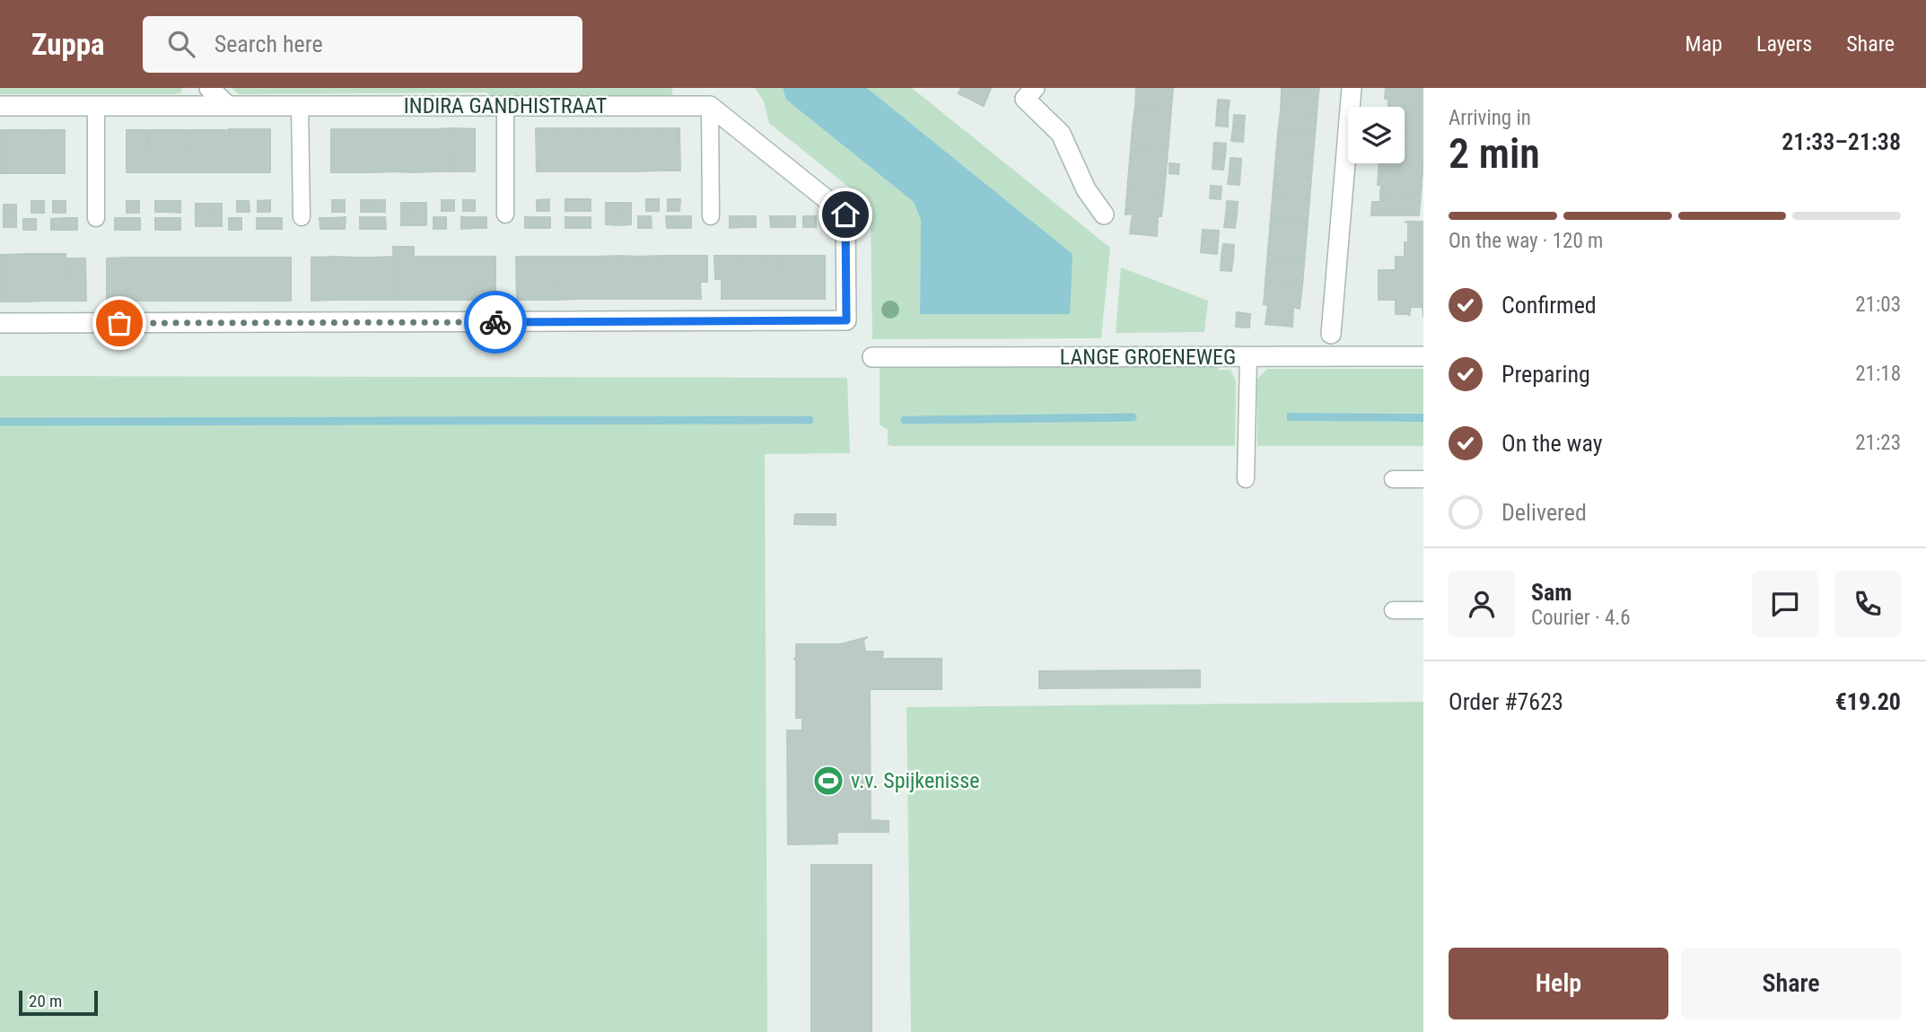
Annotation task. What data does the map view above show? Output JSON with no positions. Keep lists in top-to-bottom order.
{
  "streets": {
    "street": ["INDIRA GANDHISTRAAT", "LANGE GROENEWEG"]
  },
  "places": {
    "sports": ["v.v. Spijkenisse"]
  },
  "scale_bar": "20 m",
  "page": {
    "header": "Zuppa",
    "search": "Search here",
    "nav": ["Map", "Layers", "Share"],
    "heading": ["2 min", "Arriving in", "21:33–21:38"],
    "panel": [
      "Sam",
      "Courier · 4.6",
      "Order #7623",
      "€19.20"
    ],
    "bar": "On the way · 120 m",
    "list": [
      ["Confirmed", "21:03"],
      ["Preparing", "21:18"],
      ["On the way", "21:23"],
      "Delivered"
    ],
    "buttons": ["Help", "Share"],
    "scale": "20 m"
  }
}
